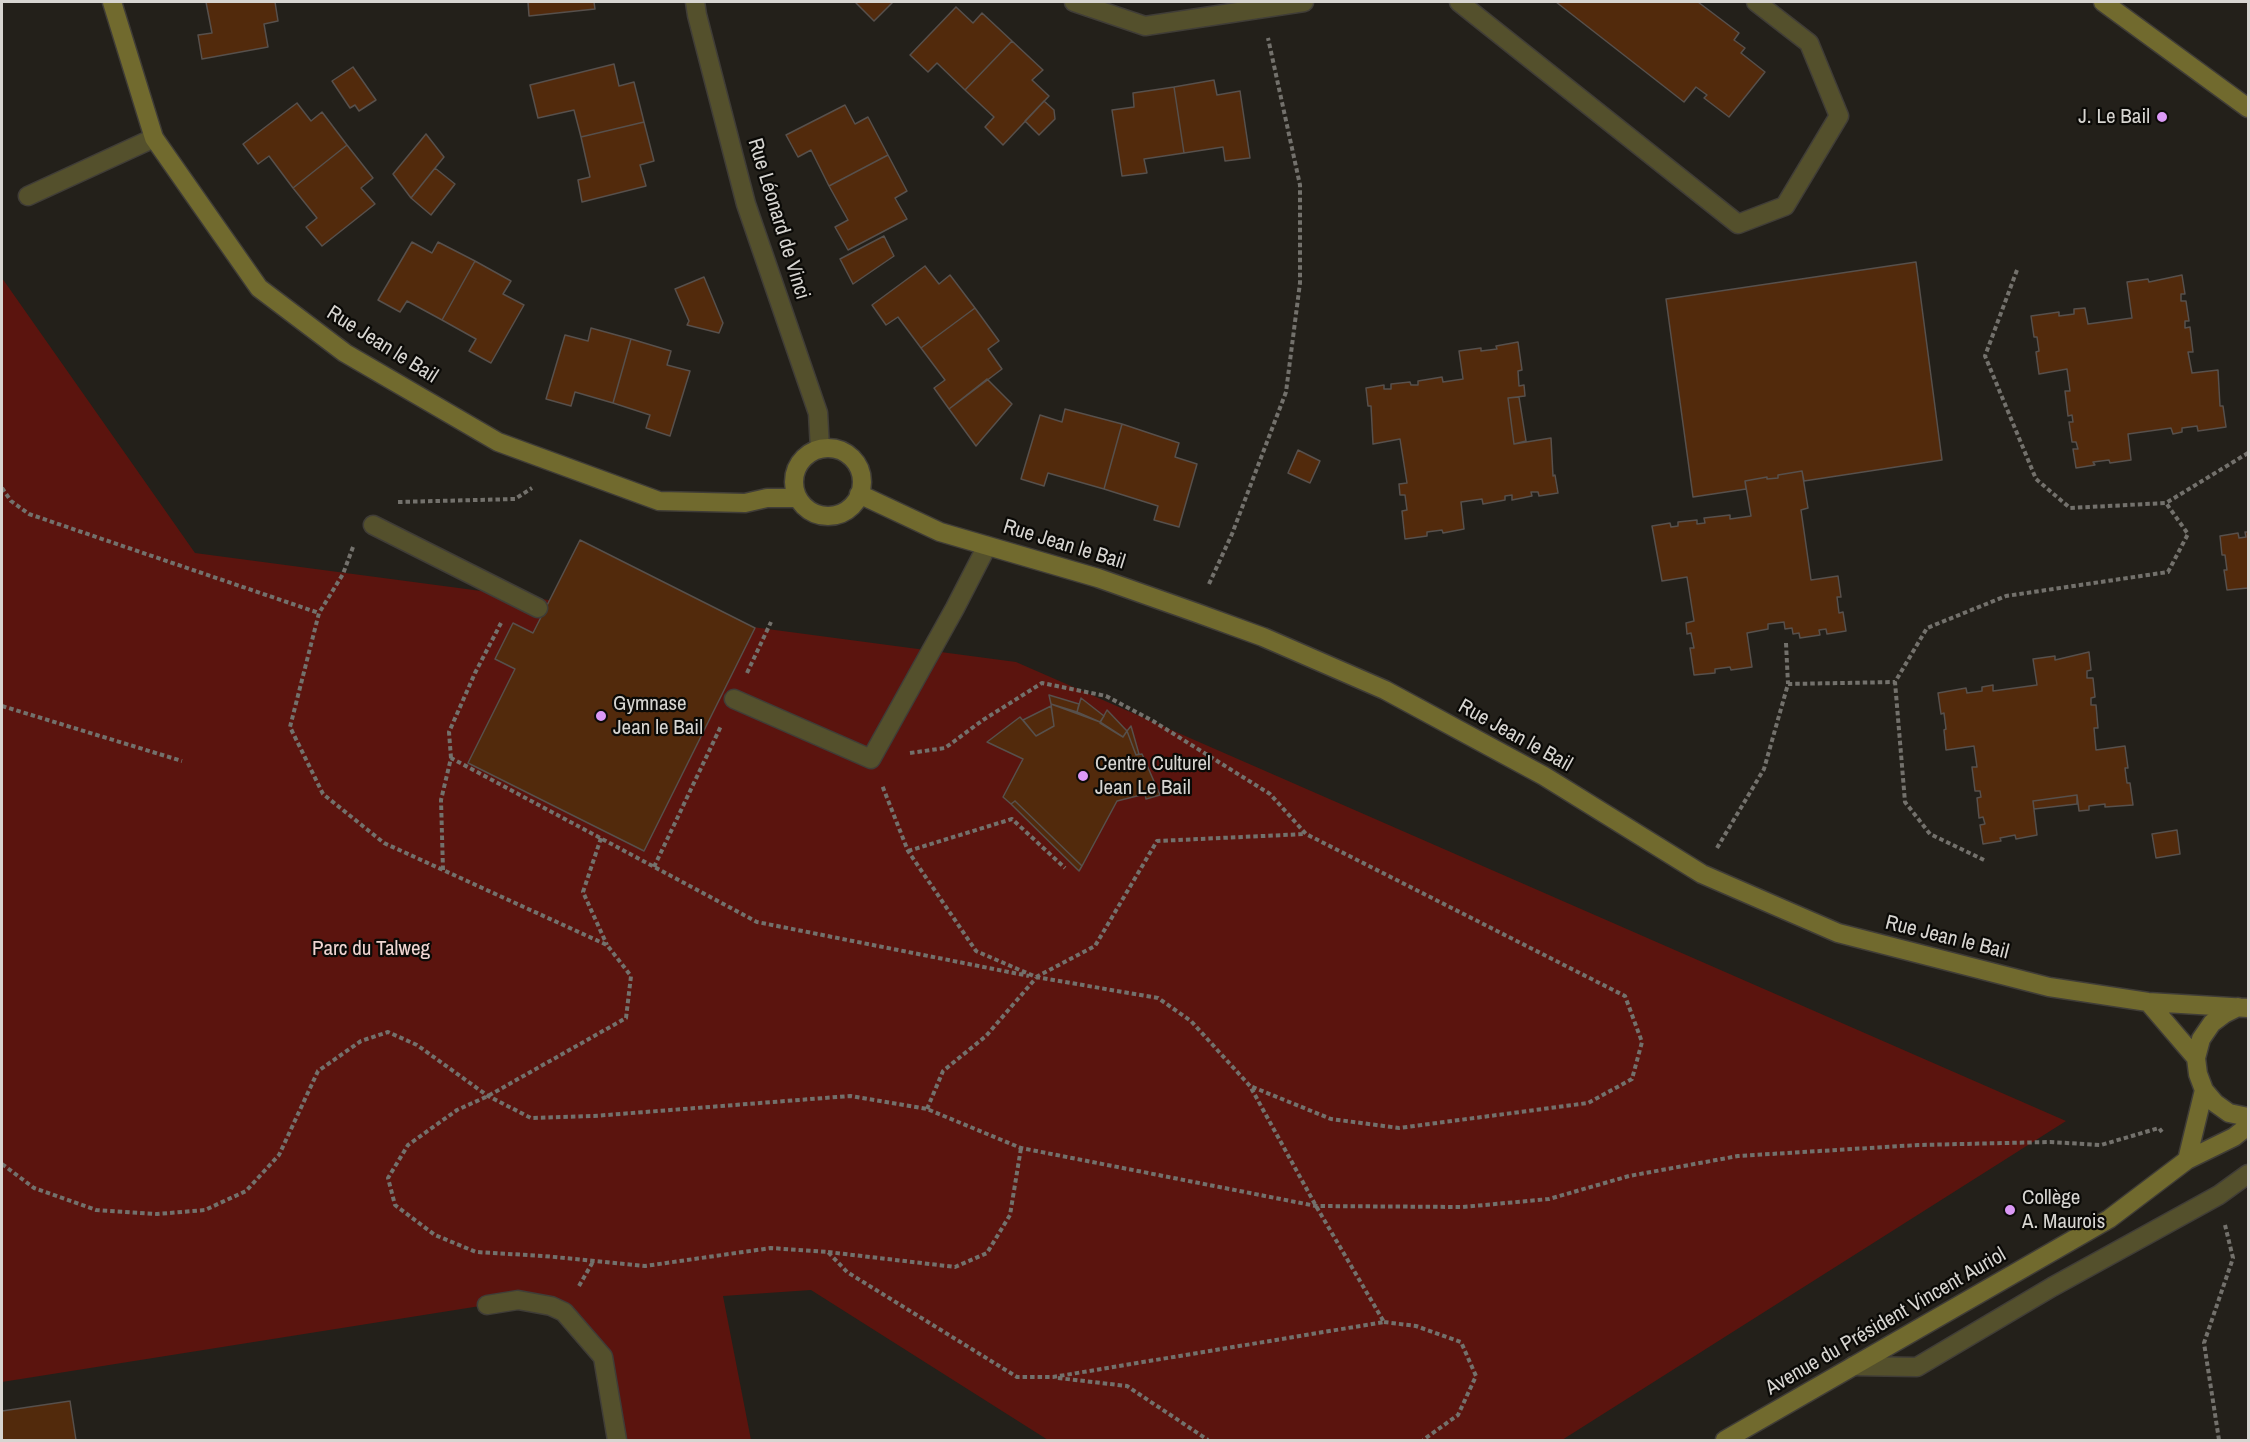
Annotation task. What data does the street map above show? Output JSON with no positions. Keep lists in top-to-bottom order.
{
  "streets": {
    "street": ["Rue Léonard de Vinci", "Rue Jean le Bail", "Avenue du Président Vincent Auriol"]
  },
  "crossings": [
    ["Rue Léonard de Vinci", "Rue Jean le Bail"]
  ],
  "parks": ["Parc du Talweg"],
  "places": [
    "J. Le Bail",
    "Gymnase Jean le Bail",
    "Centre Culturel Jean Le Bail",
    "Collège A. Maurois"
  ]
}
